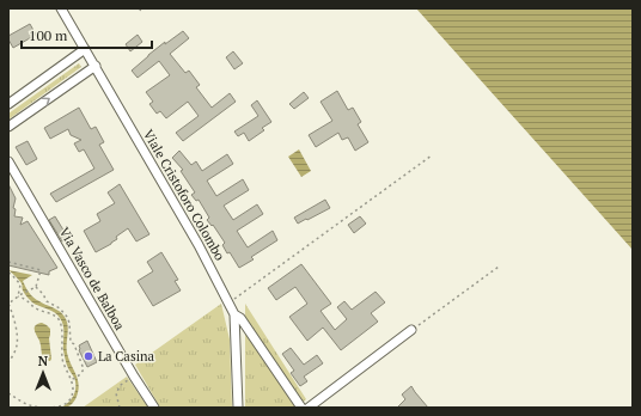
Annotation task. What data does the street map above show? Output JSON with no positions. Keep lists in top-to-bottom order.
{
  "streets": {
    "street": ["Viale Cristoforo Colombo", "Via Vasco de Balboa"]
  },
  "places": ["La Casina"],
  "scale_bar": "100 m",
  "north": "top"
}
